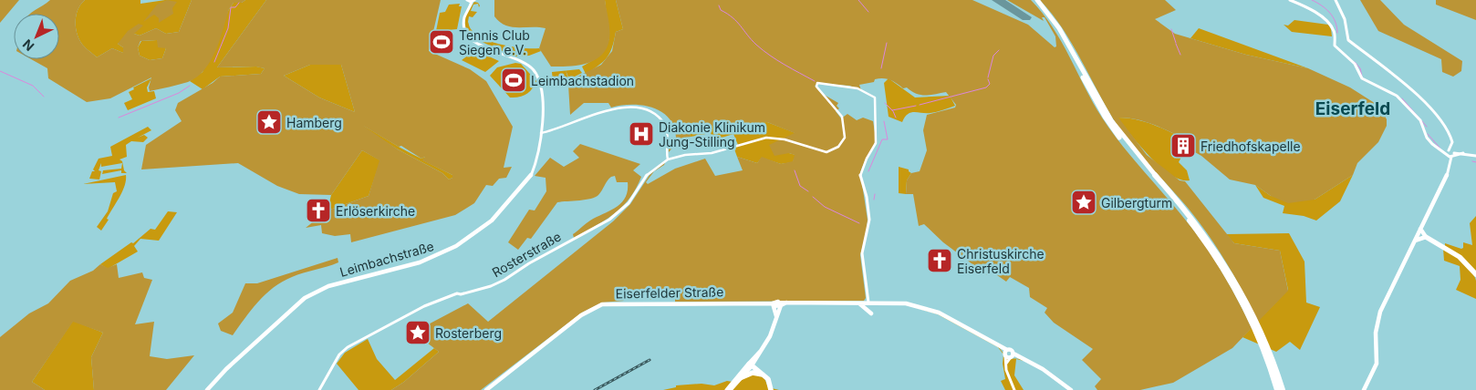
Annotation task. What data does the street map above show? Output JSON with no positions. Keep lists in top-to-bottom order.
{
  "streets": {
    "main road": ["Leimbachstraße", "Eiserfelder Straße"],
    "street": ["Rosterstraße"]
  },
  "districts": ["Eiserfeld"],
  "places": {
    "sports": ["Tennis Club Siegen e.V.", "Leimbachstadion"],
    "place": ["Hamberg", "Gilbergturm", "Rosterberg"],
    "hospital": ["Diakonie Klinikum Jung-Stilling"],
    "building": ["Friedhofskapelle"],
    "church": ["Erlöserkirche", "Christuskirche Eiserfeld"]
  },
  "north": "bottom left"
}
